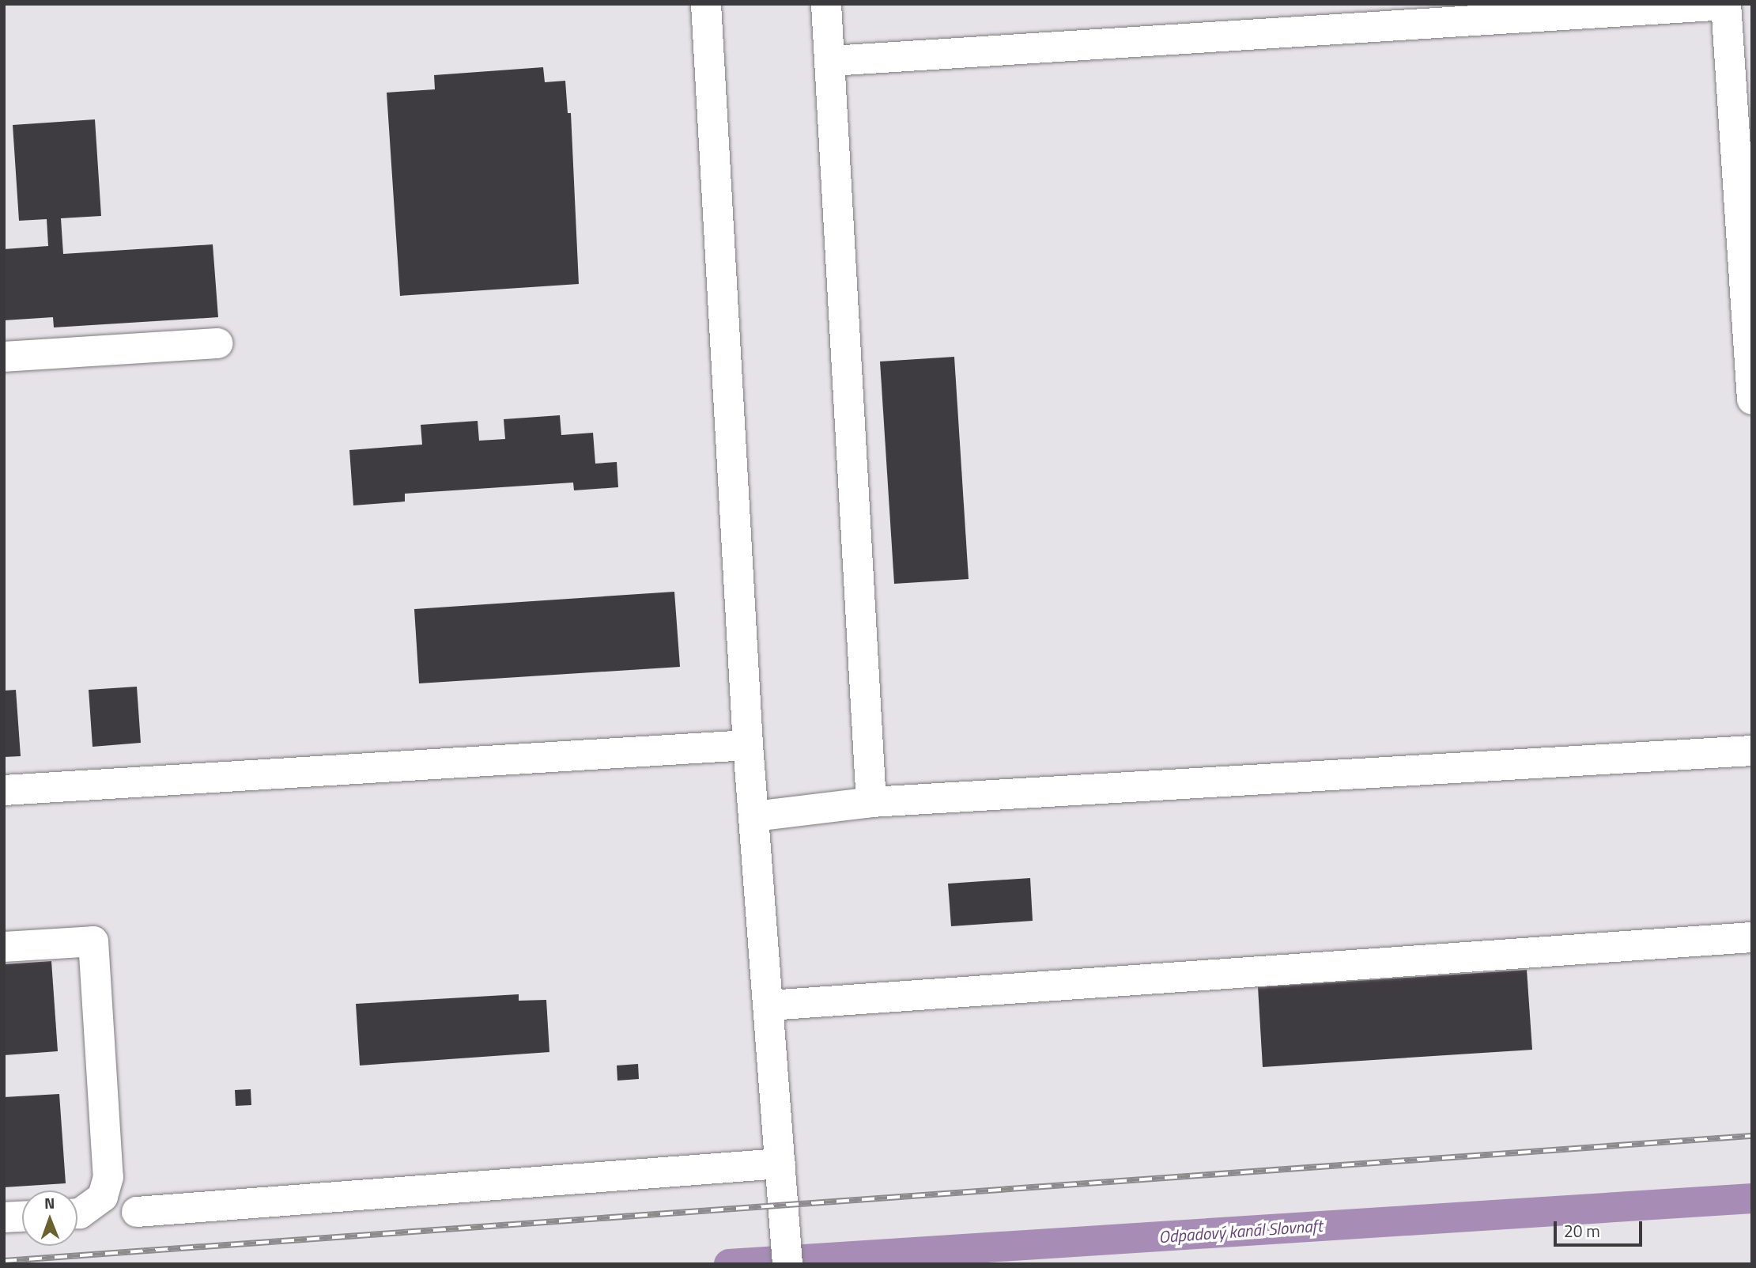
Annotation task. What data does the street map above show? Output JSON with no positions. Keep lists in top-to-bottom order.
{
  "water": ["Odpadový kanál Slovnaft"],
  "scale_bar": "20 m",
  "north": "top"
}
